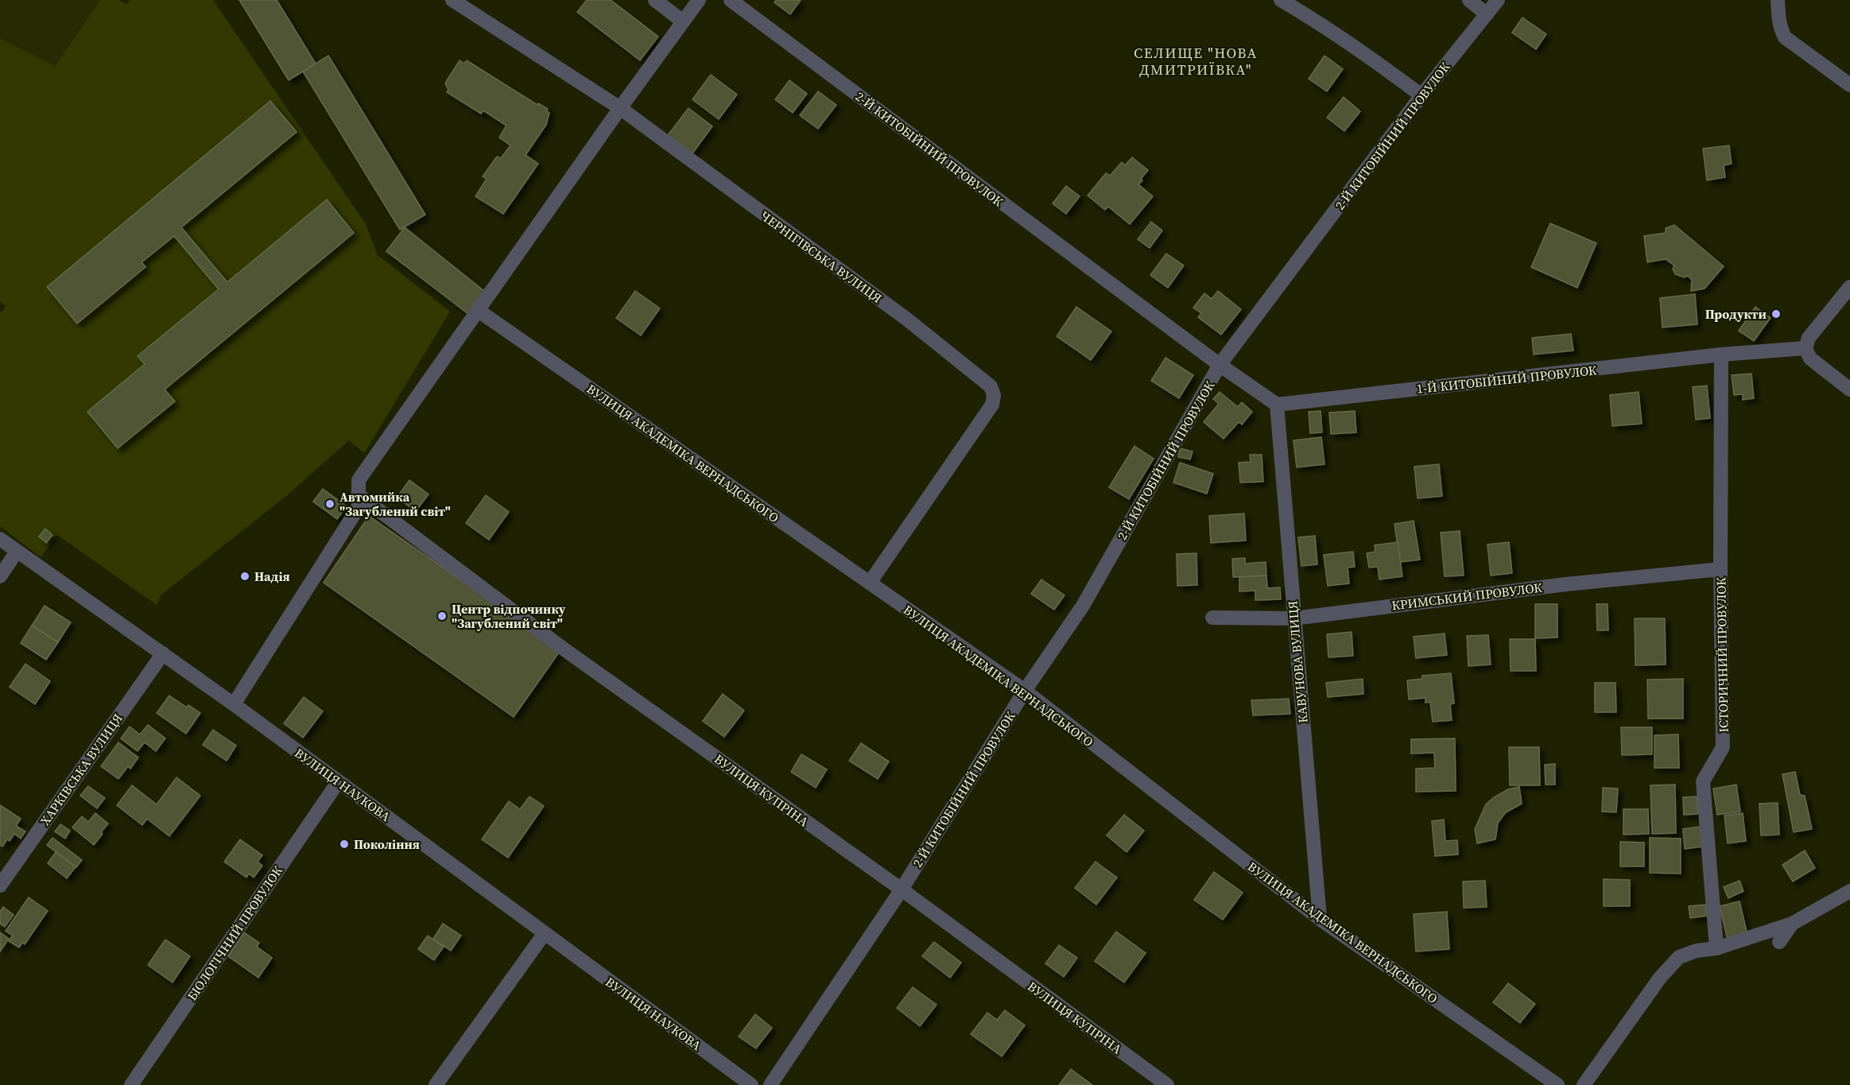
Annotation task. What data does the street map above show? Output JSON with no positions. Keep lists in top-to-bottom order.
{
  "streets": {
    "street": [
      "2-Й КИТОБІЙНИЙ ПРОВУЛОК",
      "ЧЕРНІГІВСЬКА ВУЛИЦЯ",
      "1-Й КИТОБІЙНИЙ ПРОВУЛОК",
      "ВУЛИЦЯ АКАДЕМІКА ВЕРНАДСЬКОГО",
      "КРИМСЬКИЙ ПРОВУЛОК",
      "ІСТОРИЧНИЙ ПРОВУЛОК",
      "КАВУНОВА ВУЛИЦЯ",
      "ХАРКІВСЬКА ВУЛИЦЯ",
      "ВУЛИЦЯ НАУКОВА",
      "ВУЛИЦЯ КУПРІНА",
      "БІОЛОГІЧНИЙ ПРОВУЛОК"
    ]
  },
  "crossings": [
    ["2-Й КИТОБІЙНИЙ ПРОВУЛОК", "ВУЛИЦЯ АКАДЕМІКА ВЕРНАДСЬКОГО"],
    ["2-Й КИТОБІЙНИЙ ПРОВУЛОК", "ВУЛИЦЯ КУПРІНА"],
    ["ЧЕРНІГІВСЬКА ВУЛИЦЯ", "ВУЛИЦЯ АКАДЕМІКА ВЕРНАДСЬКОГО"],
    ["1-Й КИТОБІЙНИЙ ПРОВУЛОК", "ІСТОРИЧНИЙ ПРОВУЛОК"],
    ["1-Й КИТОБІЙНИЙ ПРОВУЛОК", "КАВУНОВА ВУЛИЦЯ"],
    ["ВУЛИЦЯ АКАДЕМІКА ВЕРНАДСЬКОГО", "КАВУНОВА ВУЛИЦЯ"],
    ["КРИМСЬКИЙ ПРОВУЛОК", "ІСТОРИЧНИЙ ПРОВУЛОК"],
    ["КРИМСЬКИЙ ПРОВУЛОК", "КАВУНОВА ВУЛИЦЯ"],
    ["ХАРКІВСЬКА ВУЛИЦЯ", "ВУЛИЦЯ НАУКОВА"],
    ["ВУЛИЦЯ НАУКОВА", "БІОЛОГІЧНИЙ ПРОВУЛОК"]
  ],
  "districts": ["СЕЛИЩЕ \"НОВА ДМИТРИЇВКА\""],
  "places": [
    "Продукти",
    "Автомийка \"Загублений світ\"",
    "Надія",
    "Центр відпочинку \"Загублений світ\"",
    "Покоління"
  ]
}
